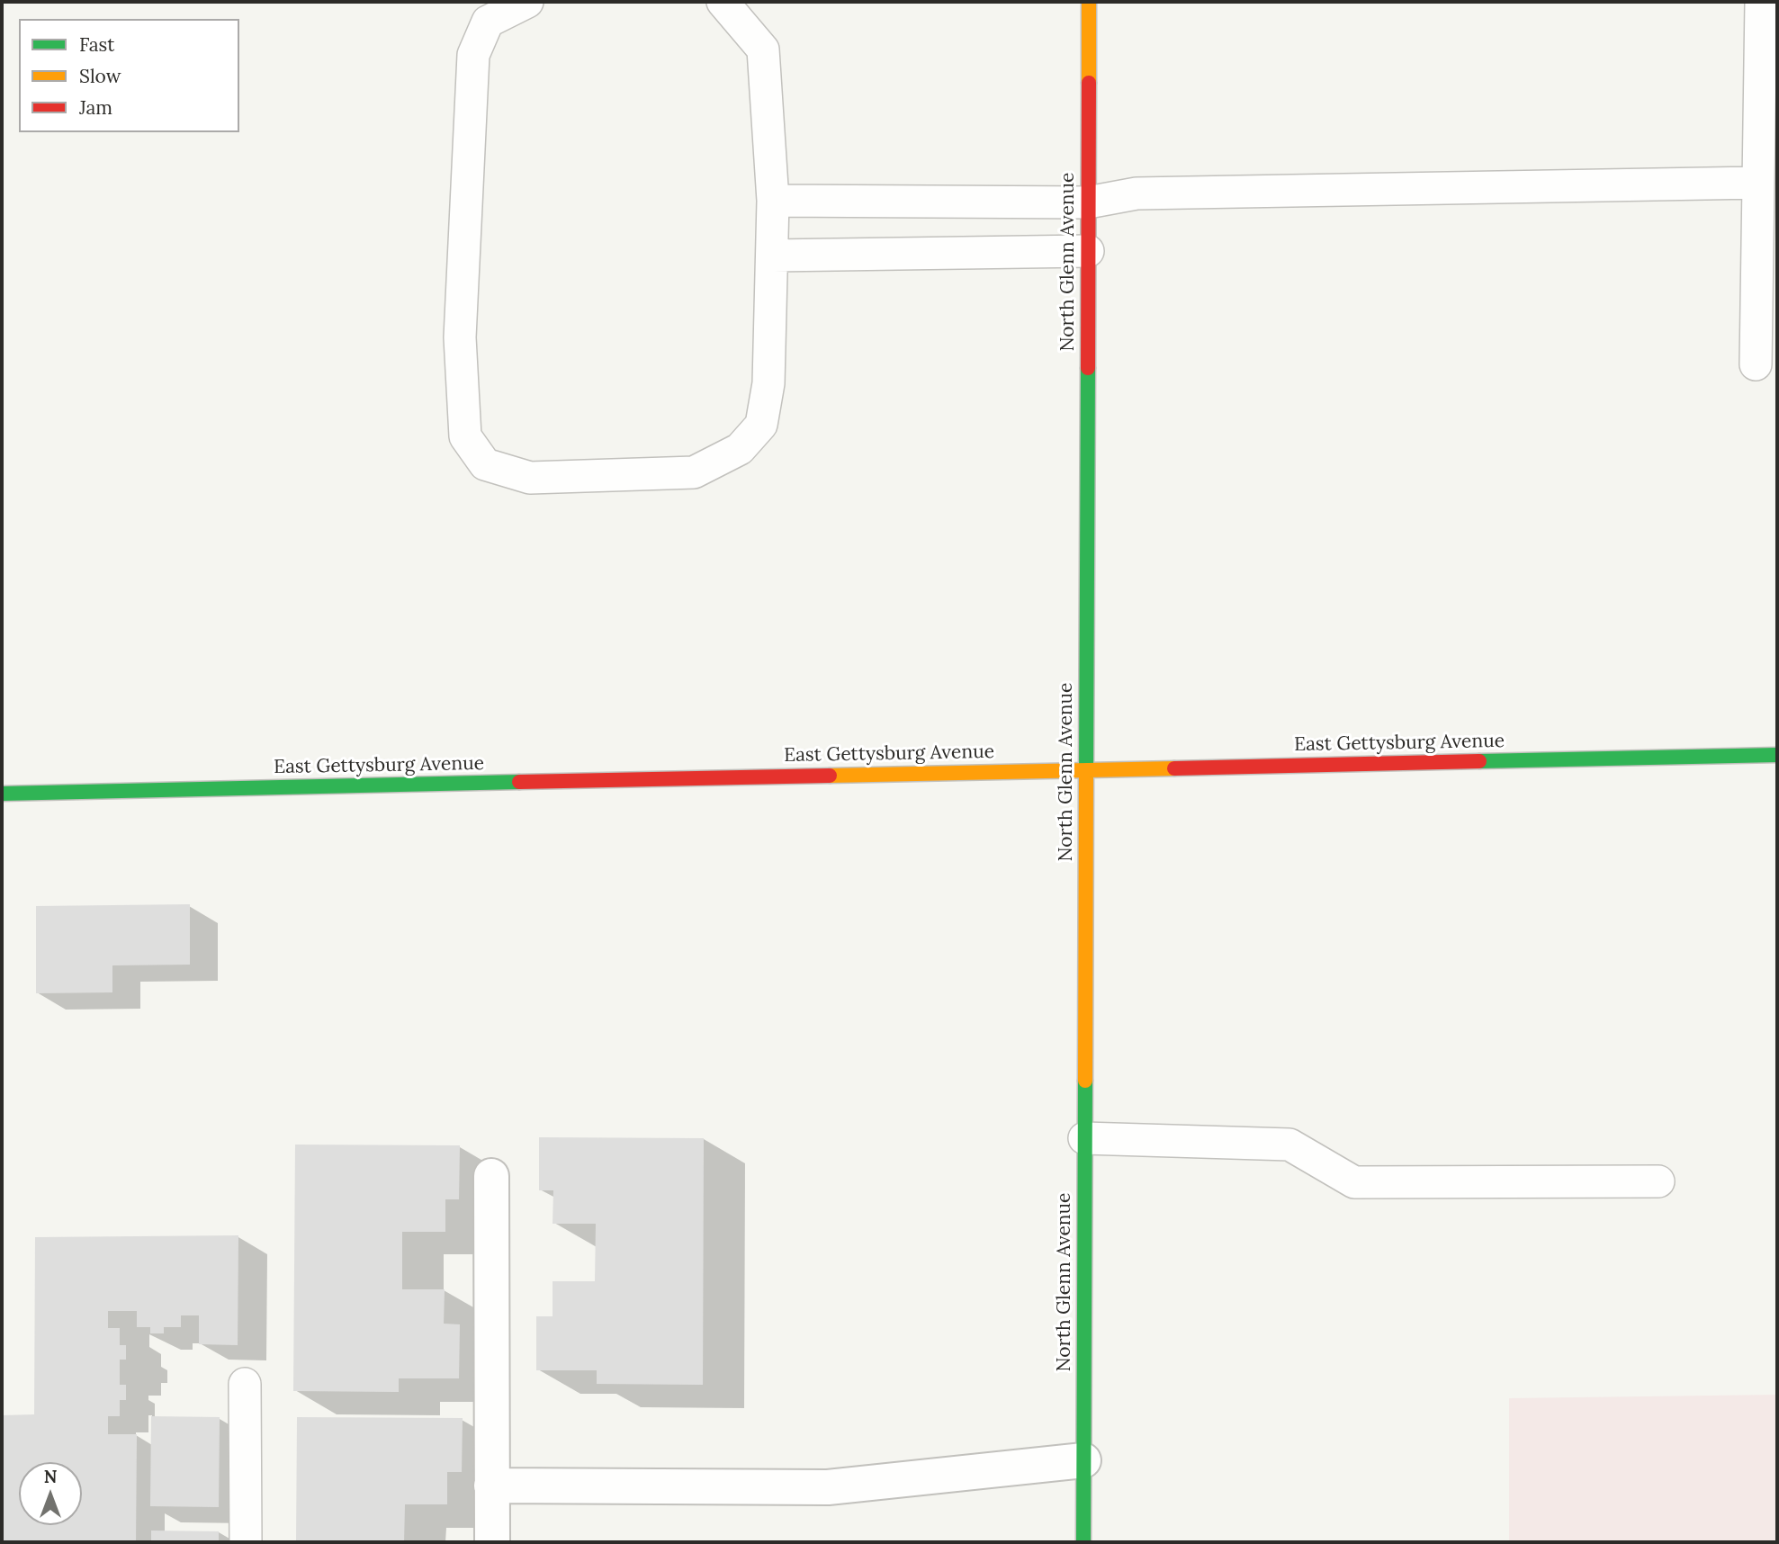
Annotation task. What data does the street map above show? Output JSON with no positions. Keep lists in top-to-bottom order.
{
  "streets": {
    "street": ["North Glenn Avenue", "East Gettysburg Avenue"]
  },
  "crossings": [
    ["North Glenn Avenue", "East Gettysburg Avenue"]
  ],
  "legend": ["Fast", "Slow", "Jam"],
  "north": "top"
}
